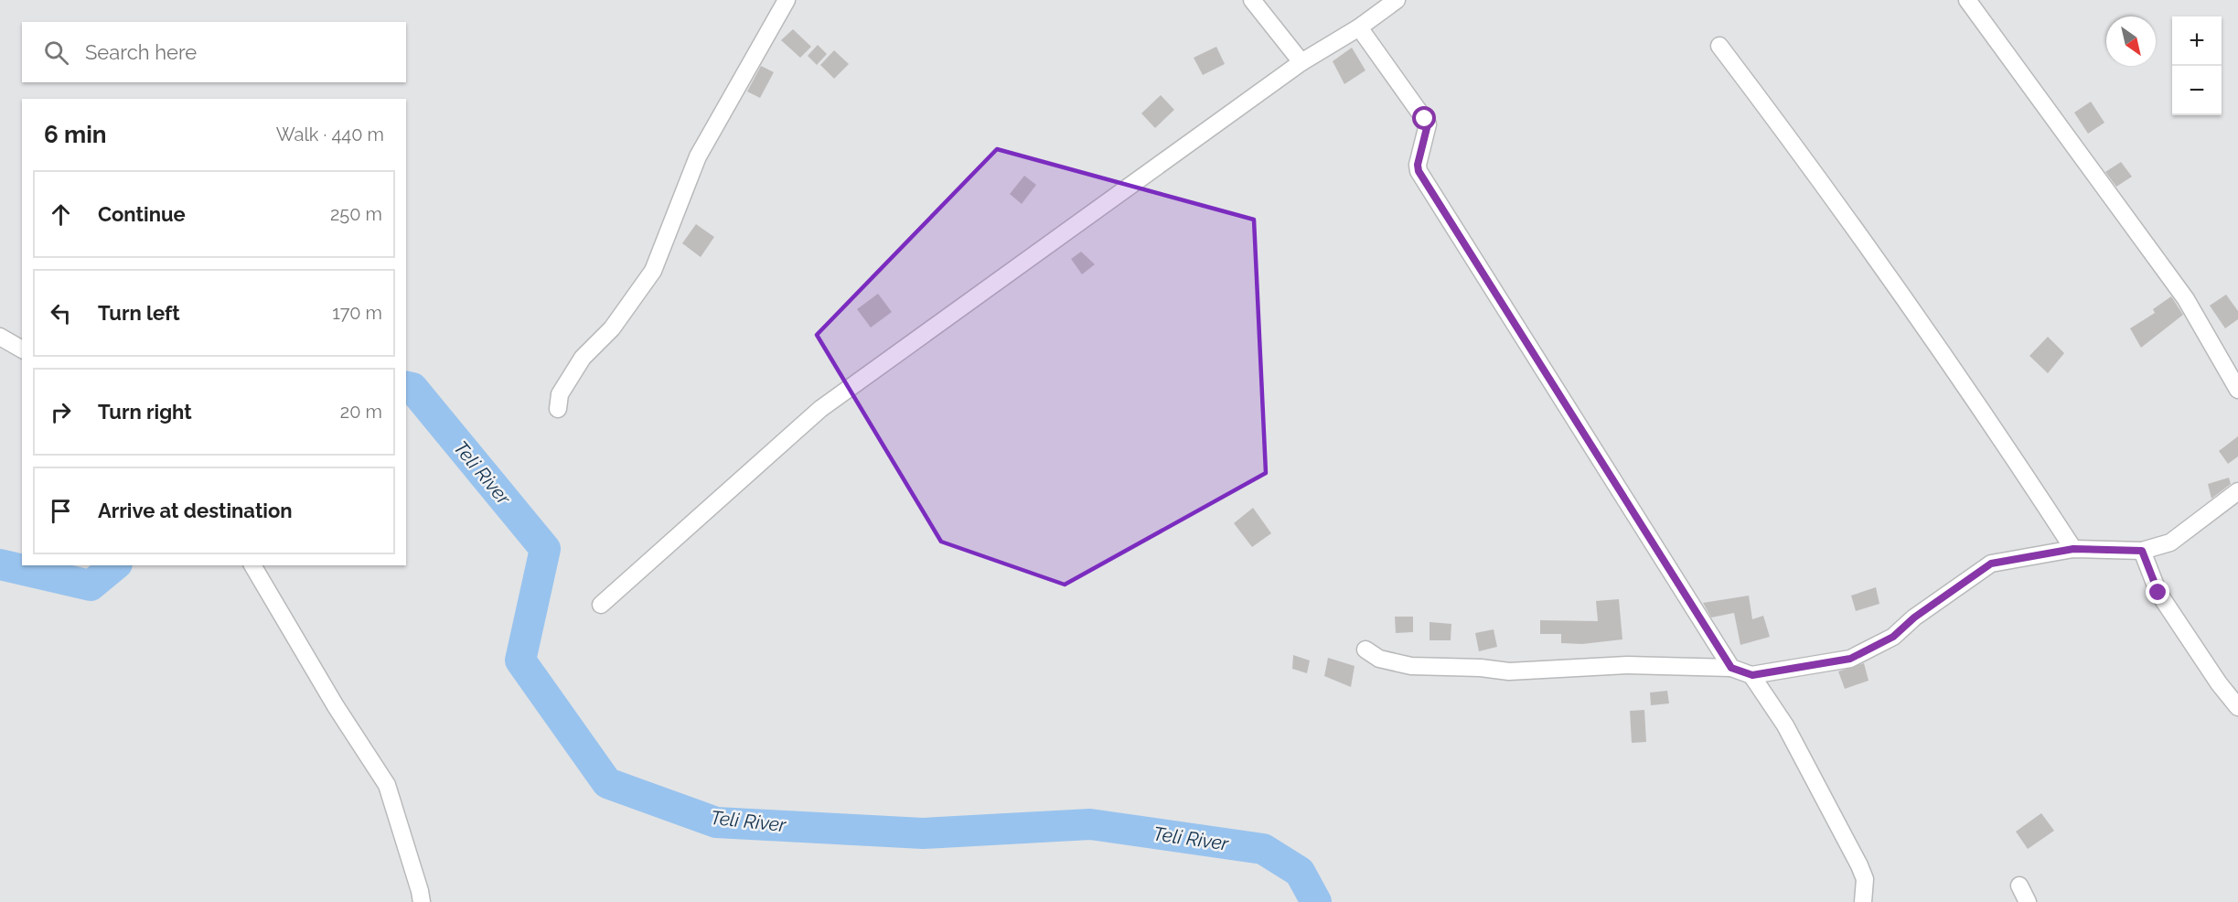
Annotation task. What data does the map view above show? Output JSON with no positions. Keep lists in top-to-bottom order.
{
  "water": ["Teli River"],
  "north": "bottom right",
  "page": {
    "map_buttons": ["+", "−"],
    "search": "Search here",
    "heading": ["6 min", "Walk · 440 m"],
    "list": [
      ["Continue", "250 m"],
      ["Turn left", "170 m"],
      ["Turn right", "20 m"],
      "Arrive at destination"
    ]
  }
}
